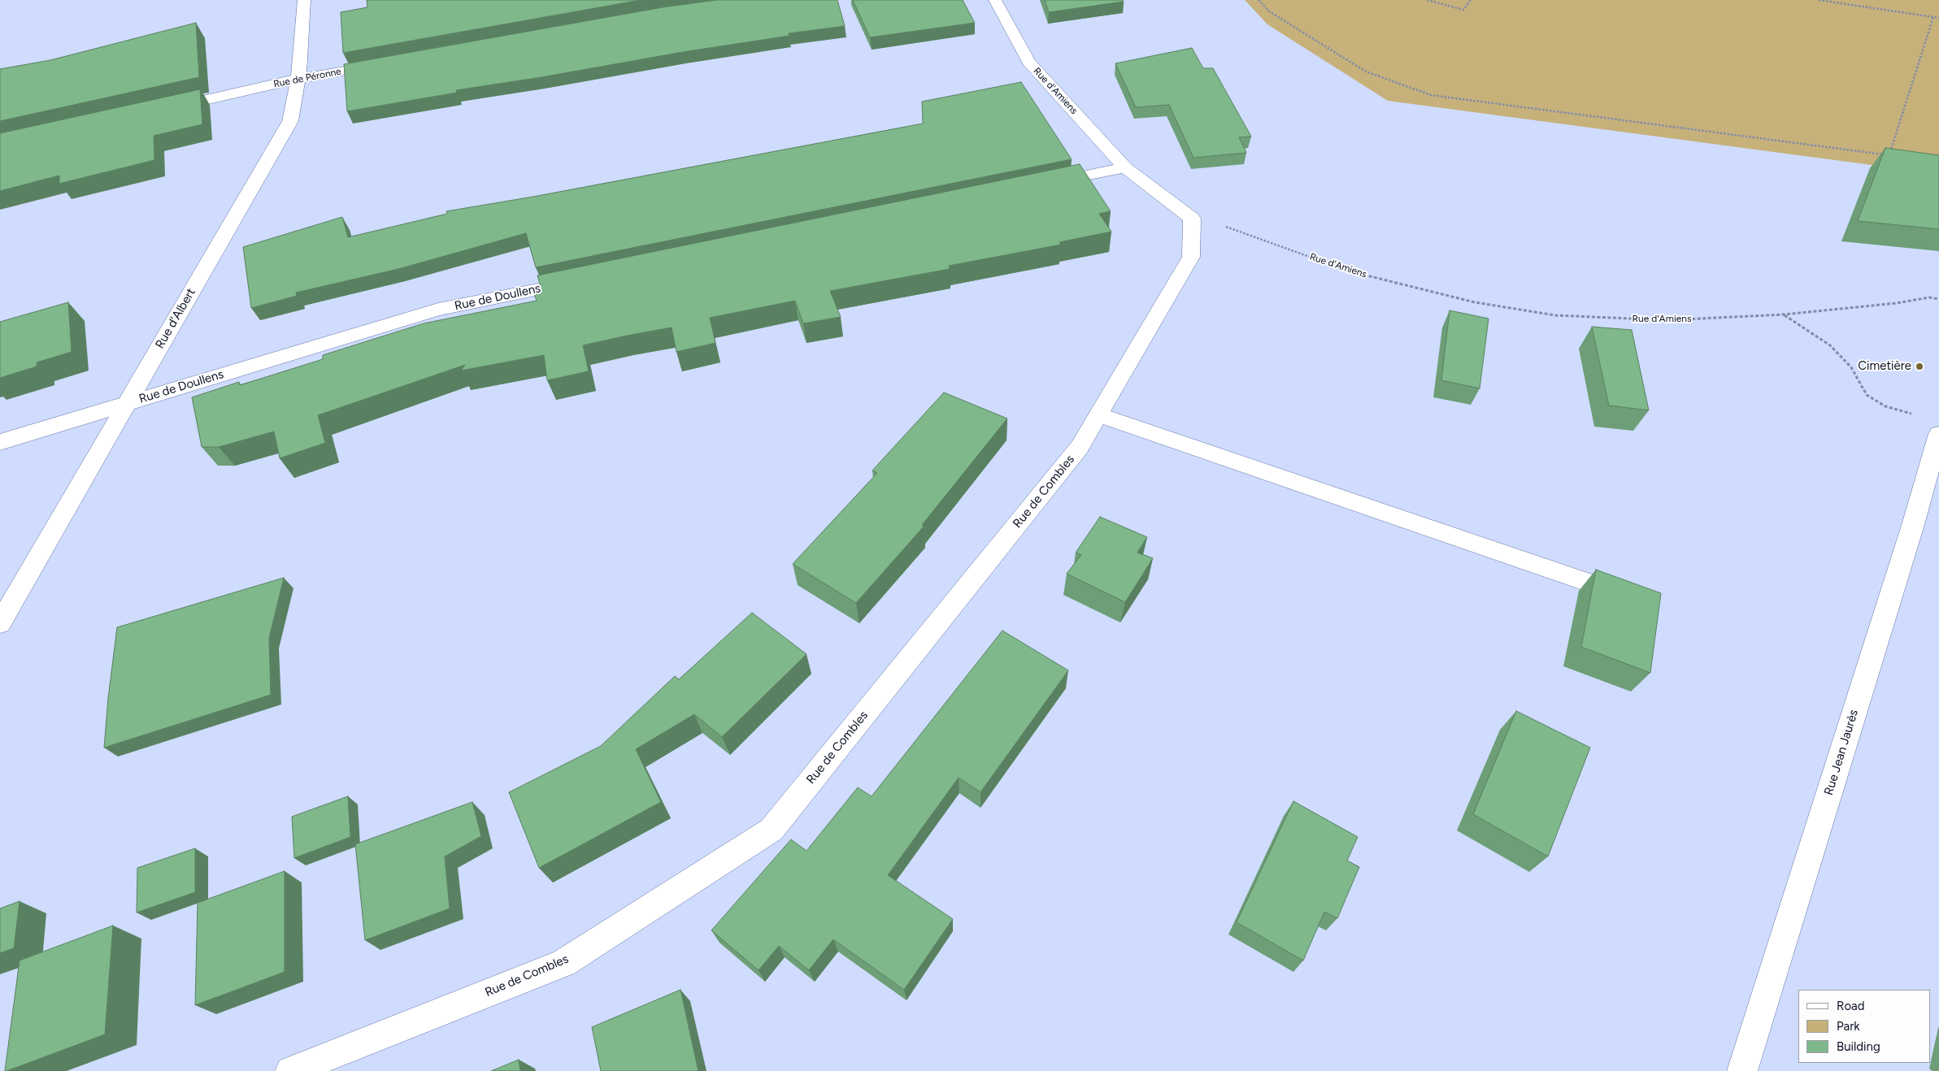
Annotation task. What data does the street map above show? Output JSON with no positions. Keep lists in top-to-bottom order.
{
  "streets": {
    "street": [
      "Rue de Péronne",
      "Rue d'Amiens",
      "Rue de Doullens",
      "Rue d'Albert",
      "Rue de Combles",
      "Rue Jean Jaurès"
    ]
  },
  "crossings": [
    ["Rue de Péronne", "Rue d'Albert"],
    ["Rue d'Amiens", "Rue de Combles"],
    ["Rue de Doullens", "Rue d'Albert"]
  ],
  "places": ["Cimetière"],
  "legend": ["Road", "Park", "Building"]
}
